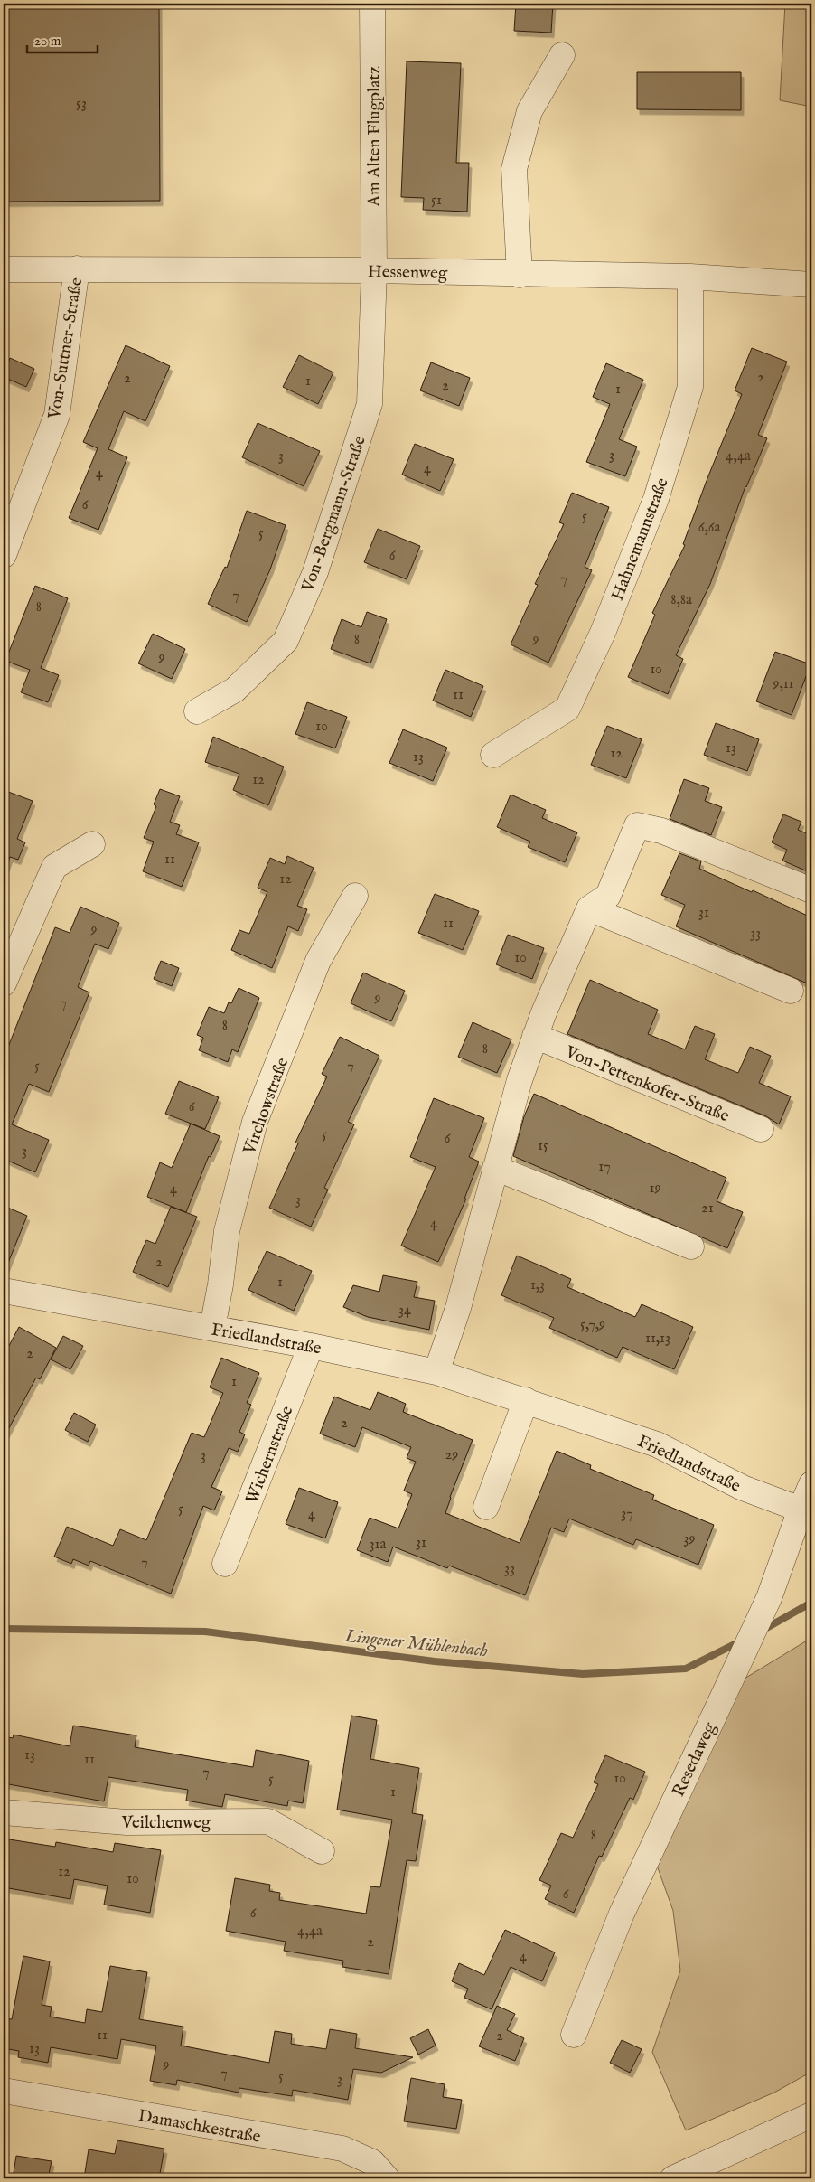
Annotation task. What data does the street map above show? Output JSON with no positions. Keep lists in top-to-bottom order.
{
  "streets": {
    "street": [
      "Am Alten Flugplatz",
      "Hessenweg",
      "Von-Suttner-Straße",
      "Von-Bergmann-Straße",
      "Hahnemannstraße",
      "Von-Pettenkofer-Straße",
      "Virchowstraße",
      "Friedlandstraße",
      "Wichernstraße",
      "Resedaweg",
      "Veilchenweg",
      "Damaschkestraße"
    ]
  },
  "crossings": [
    ["Am Alten Flugplatz", "Hessenweg"],
    ["Am Alten Flugplatz", "Von-Bergmann-Straße"],
    ["Hessenweg", "Von-Suttner-Straße"],
    ["Hessenweg", "Von-Bergmann-Straße"],
    ["Hessenweg", "Hahnemannstraße"],
    ["Virchowstraße", "Friedlandstraße"],
    ["Friedlandstraße", "Wichernstraße"],
    ["Friedlandstraße", "Resedaweg"]
  ],
  "water": ["Lingener Mühlenbach"],
  "house_numbers": [
    "53",
    "51",
    "2",
    "2",
    "1",
    "2",
    "1",
    "3",
    "3",
    "4,4a",
    "4",
    "4",
    "6",
    "5",
    "6,6a",
    "5",
    "6",
    "7",
    "7",
    "8,8a",
    "8",
    "8",
    "9",
    "9",
    "10",
    "9,11",
    "11",
    "10",
    "13",
    "12",
    "13",
    "12",
    "11",
    "12",
    "31",
    "11",
    "9",
    "33",
    "10",
    "9",
    "7",
    "8",
    "8",
    "5",
    "7",
    "6",
    "5",
    "6",
    "15",
    "3",
    "17",
    "19",
    "4",
    "3",
    "21",
    "4",
    "2",
    "1",
    "1,3",
    "34",
    "5,7,9",
    "11,13",
    "2",
    "1",
    "2",
    "29",
    "3",
    "5",
    "37",
    "4",
    "39",
    "31",
    "31a",
    "7",
    "33",
    "13",
    "11",
    "7",
    "10",
    "5",
    "1",
    "8",
    "12",
    "10",
    "6",
    "6",
    "4,4a",
    "2",
    "4",
    "11",
    "2",
    "13",
    "9",
    "7",
    "5",
    "3"
  ],
  "scale_bar": "20 m"
}
